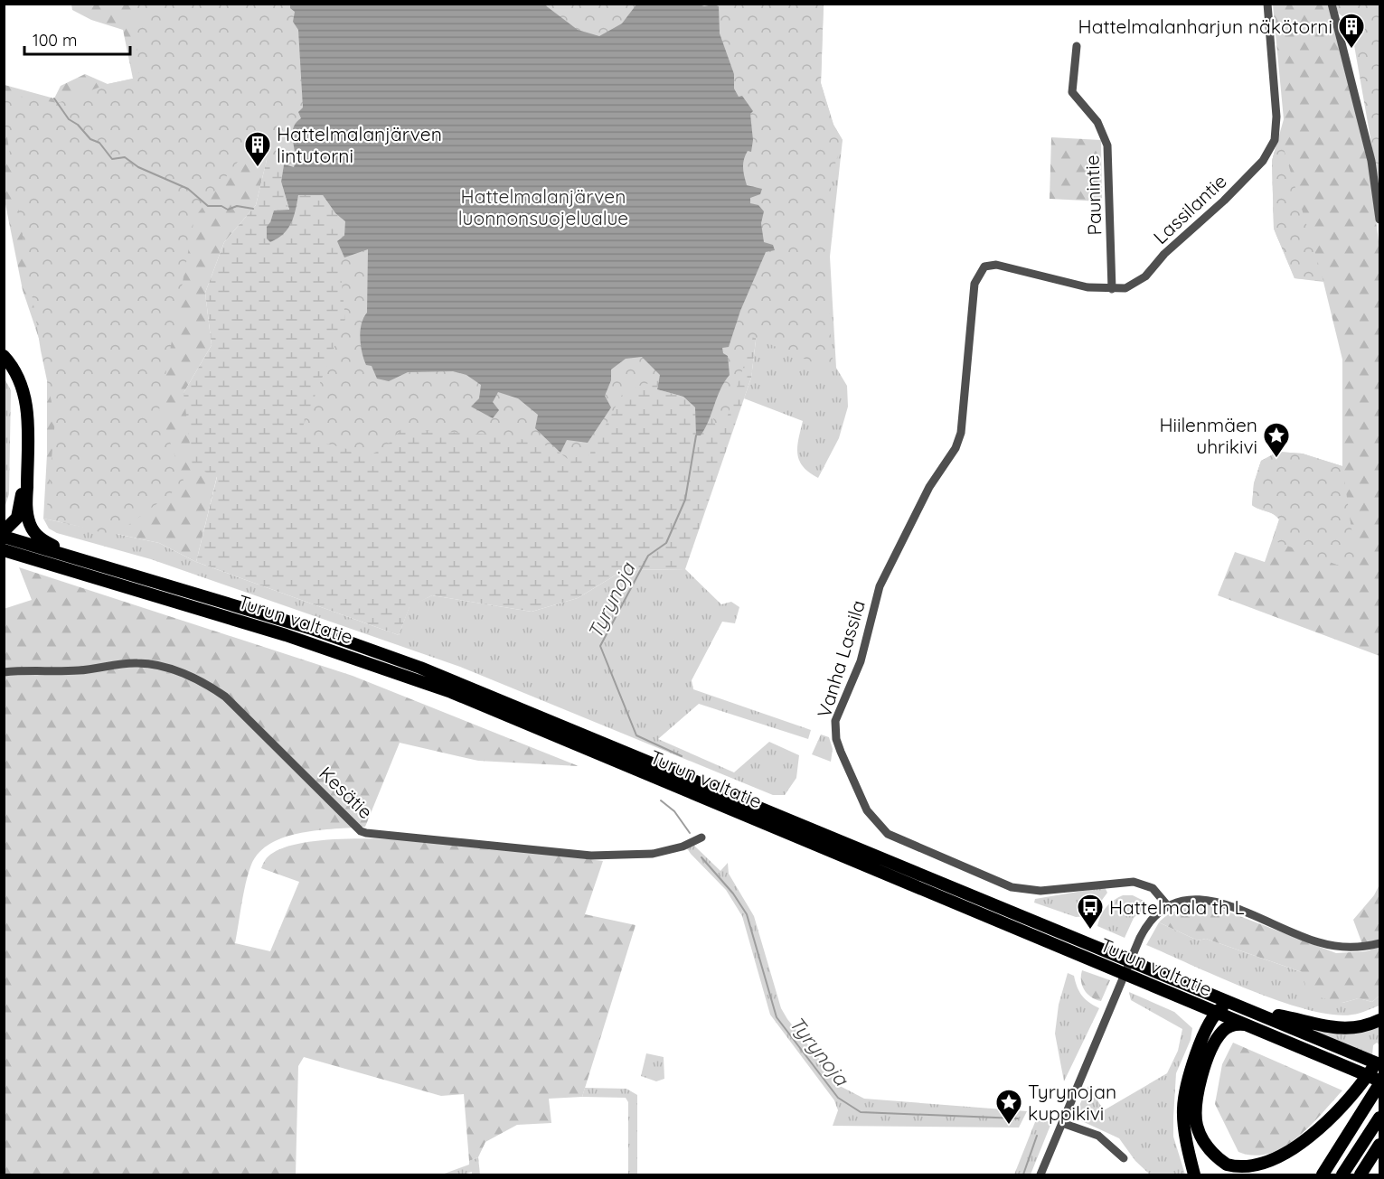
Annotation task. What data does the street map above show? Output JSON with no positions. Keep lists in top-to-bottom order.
{
  "streets": {
    "highway": ["Turun valtatie"],
    "street": [
      "Paunintie",
      "Lassilantie",
      "Vanha Lassila",
      "Kesätie"
    ]
  },
  "crossings": [
    ["Paunintie", "Lassilantie"],
    ["Lassilantie", "Vanha Lassila"]
  ],
  "water": ["Tyrynoja"],
  "parks": ["Hattelmalanjärven luonnonsuojelualue"],
  "places": {
    "building": ["Hattelmalanharjun näkötorni", "Hattelmalanjärven lintutorni"],
    "place": ["Hiilenmäen uhrikivi", "Tyrynojan kuppikivi"],
    "bus stop": ["Hattelmala th L"]
  },
  "scale_bar": "100 m"
}
